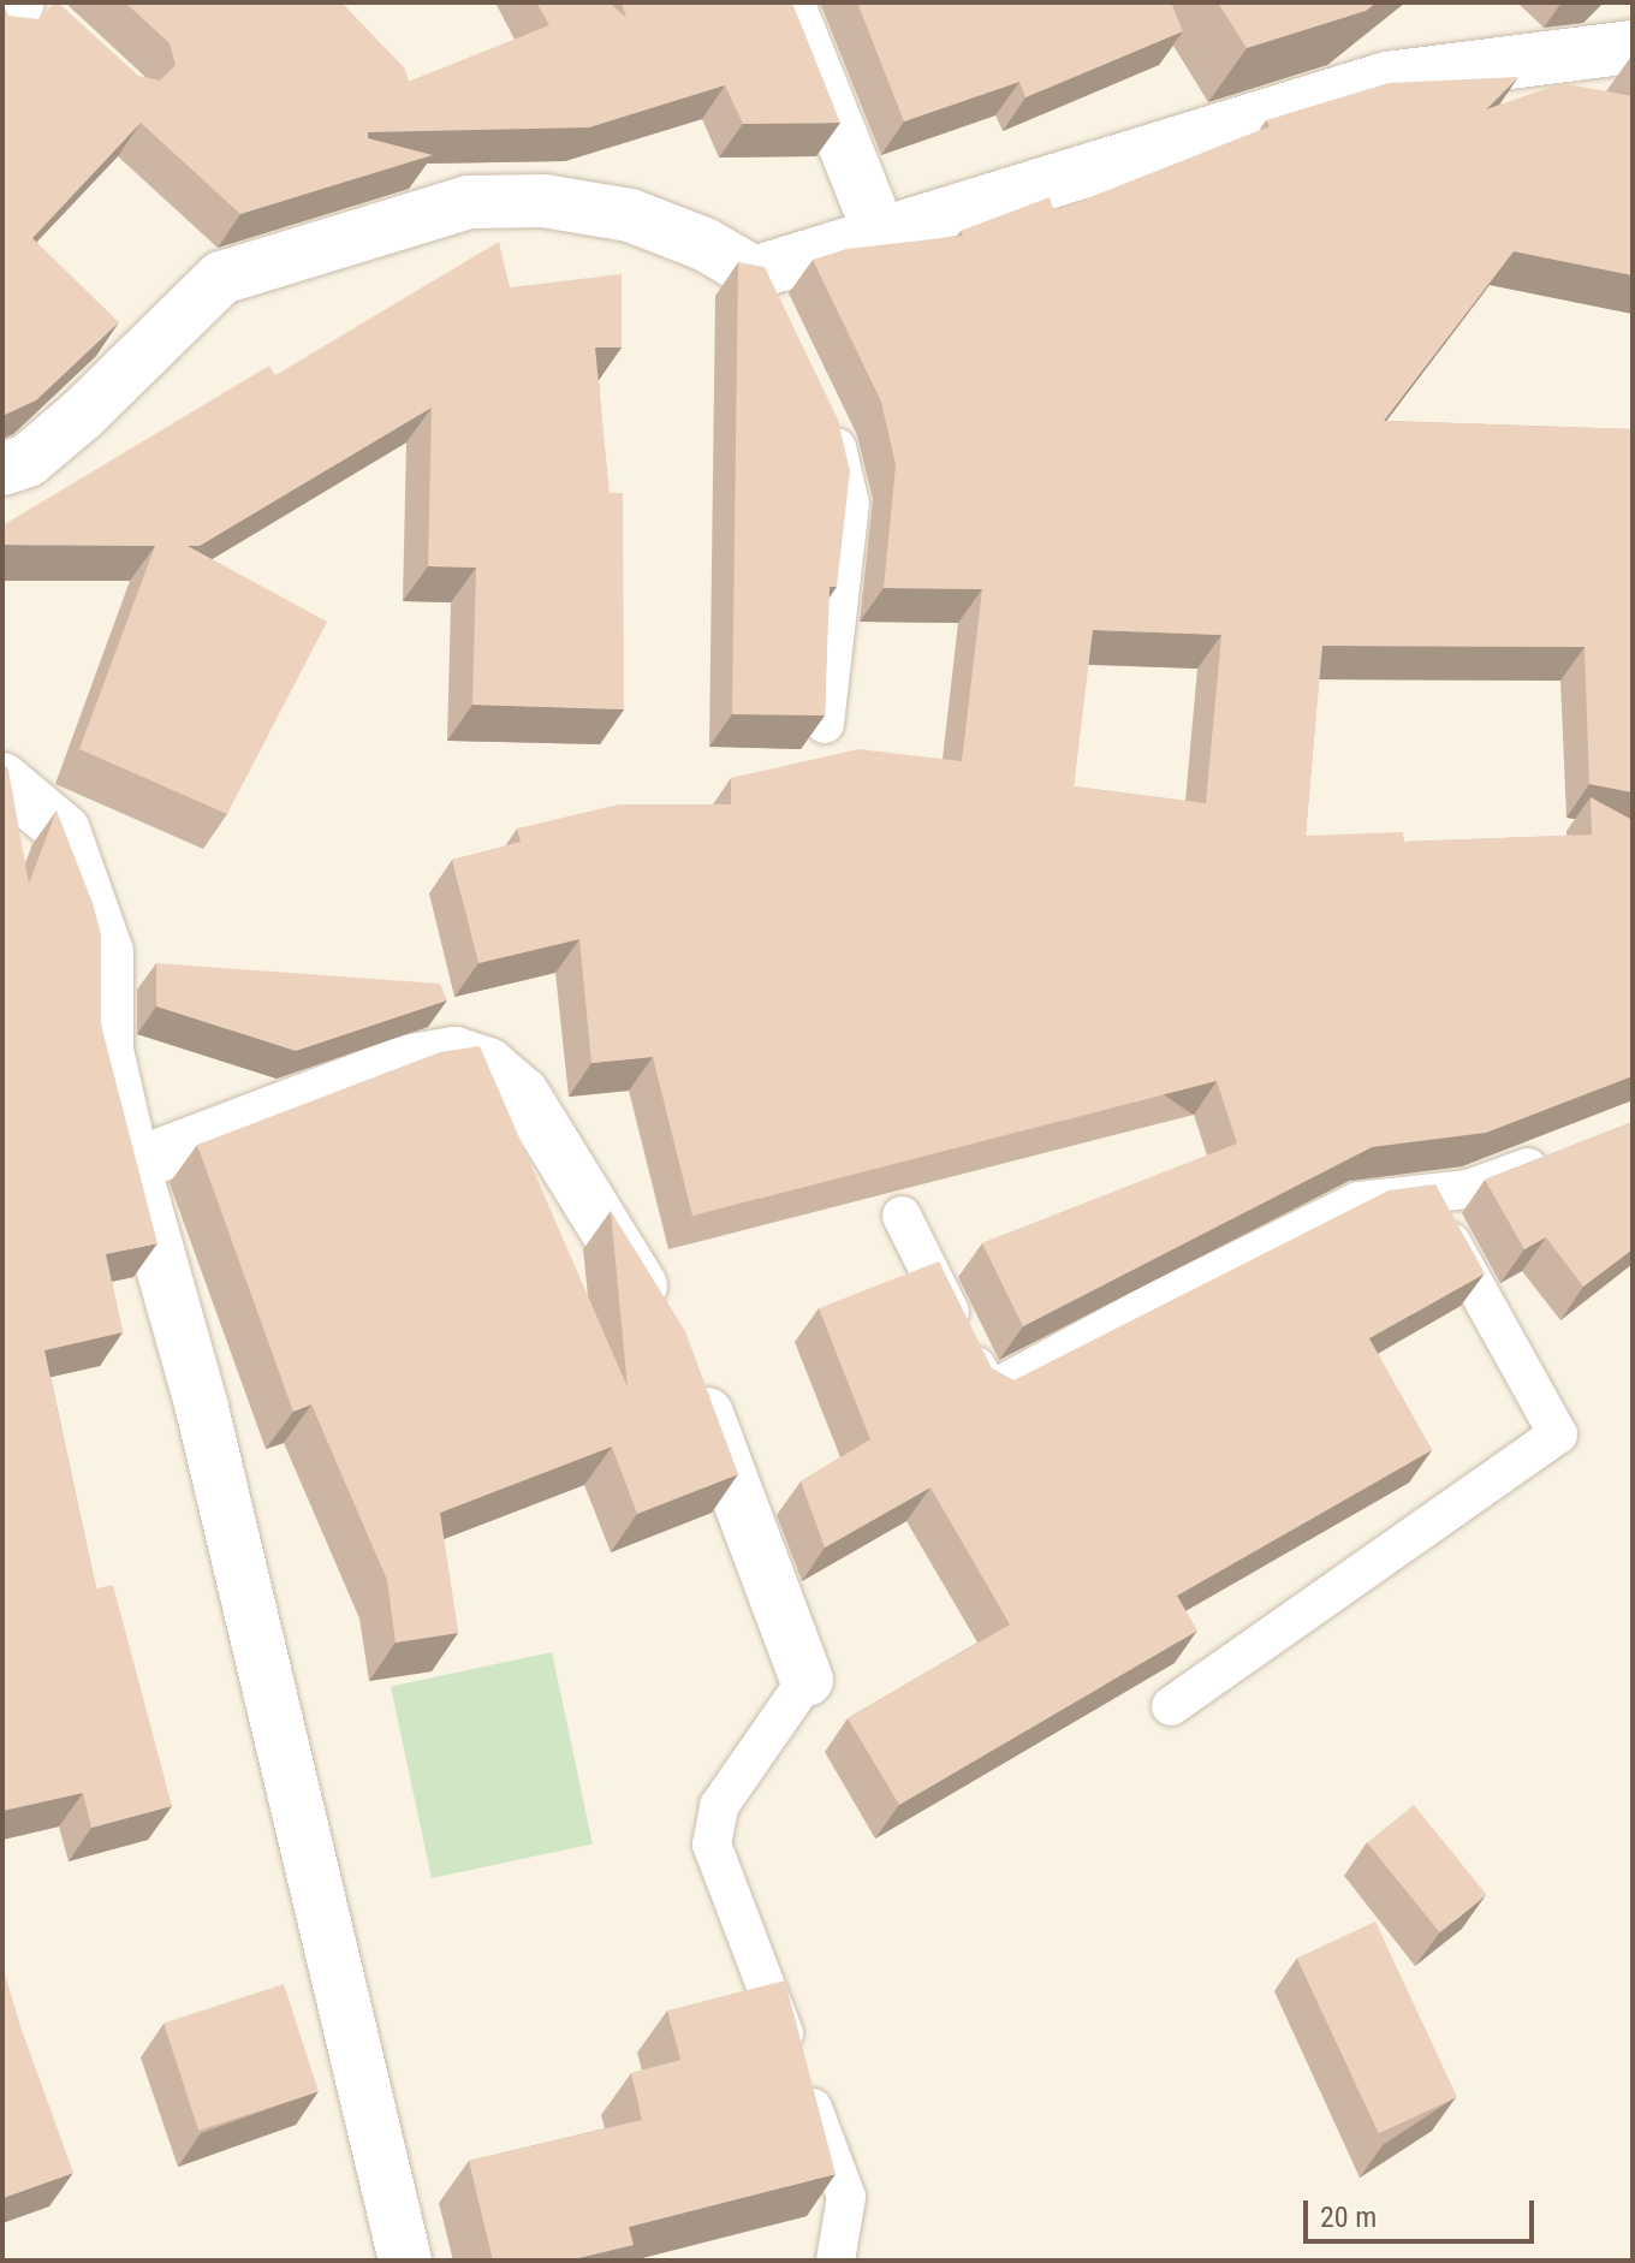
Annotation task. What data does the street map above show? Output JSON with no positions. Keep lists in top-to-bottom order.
{
  "scale_bar": "20 m"
}
